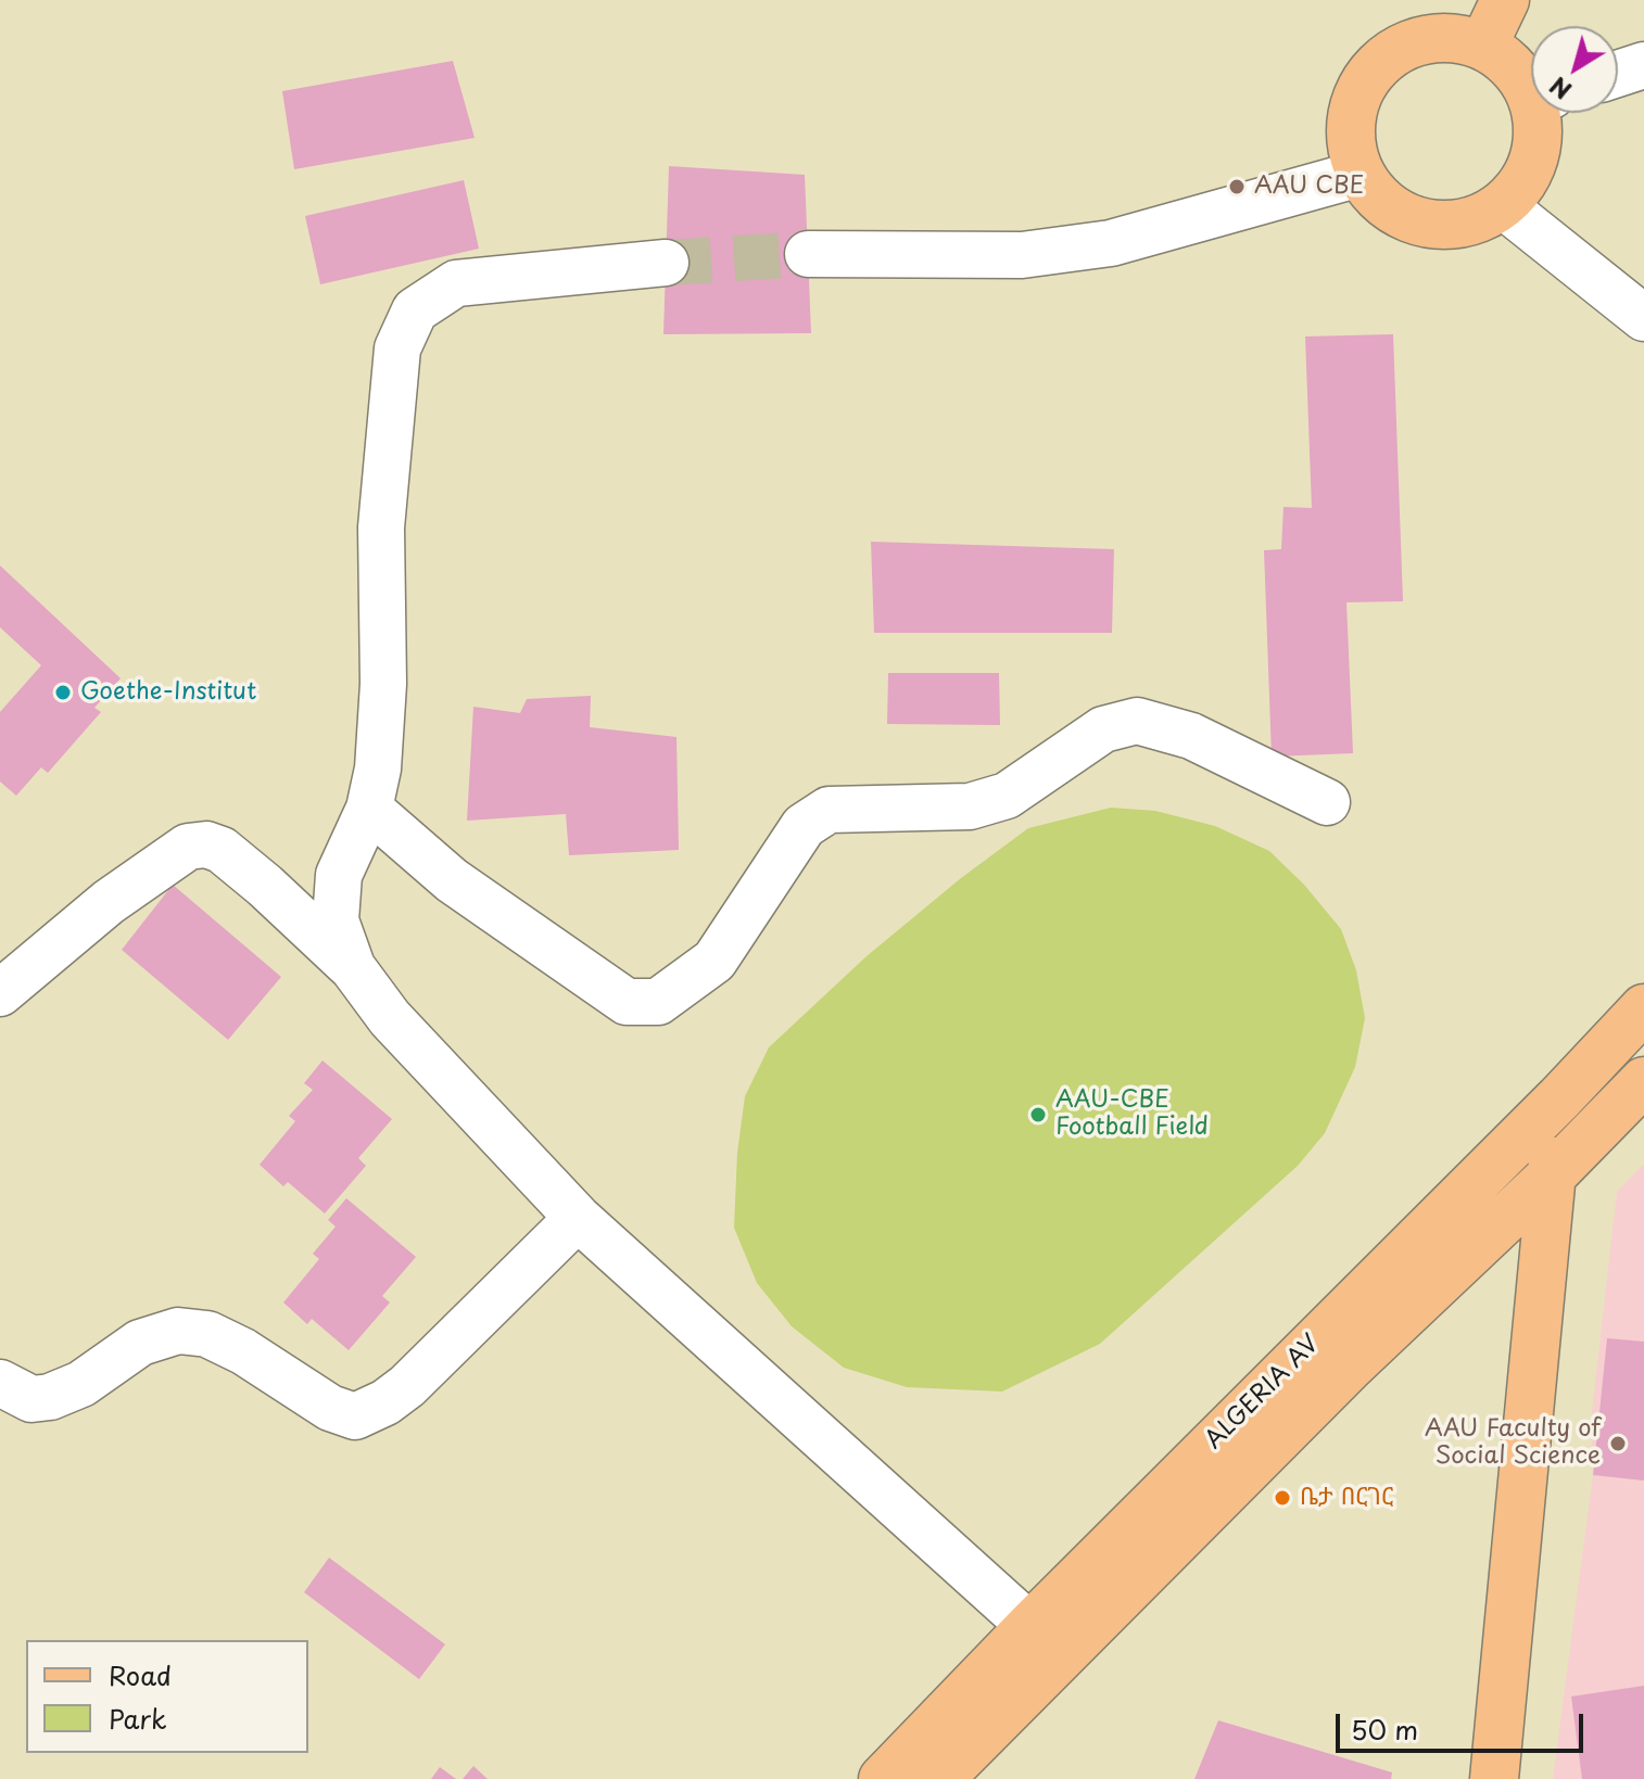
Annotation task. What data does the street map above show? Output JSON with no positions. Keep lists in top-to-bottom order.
{
  "streets": {
    "main road": ["ALGERIA AV"]
  },
  "places": [
    "AAU CBE",
    "Goethe-Institut",
    "AAU-CBE Football Field",
    "AAU Faculty of Social Science",
    "ቤታ በርገር"
  ],
  "legend": ["Road", "Park"],
  "scale_bar": "50 m",
  "north": "bottom left"
}
